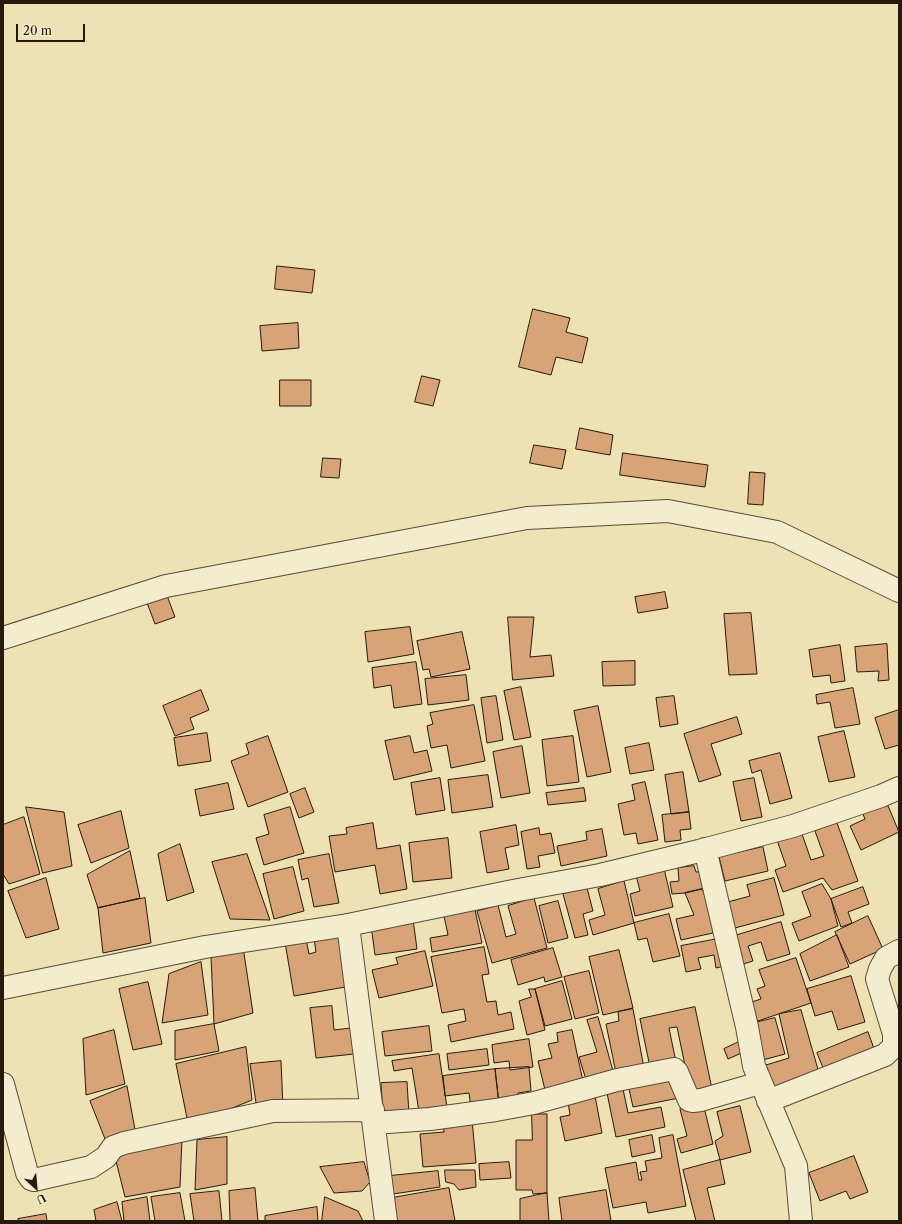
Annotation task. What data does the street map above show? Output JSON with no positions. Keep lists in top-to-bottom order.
{
  "scale_bar": "20 m",
  "north": "bottom right"
}
